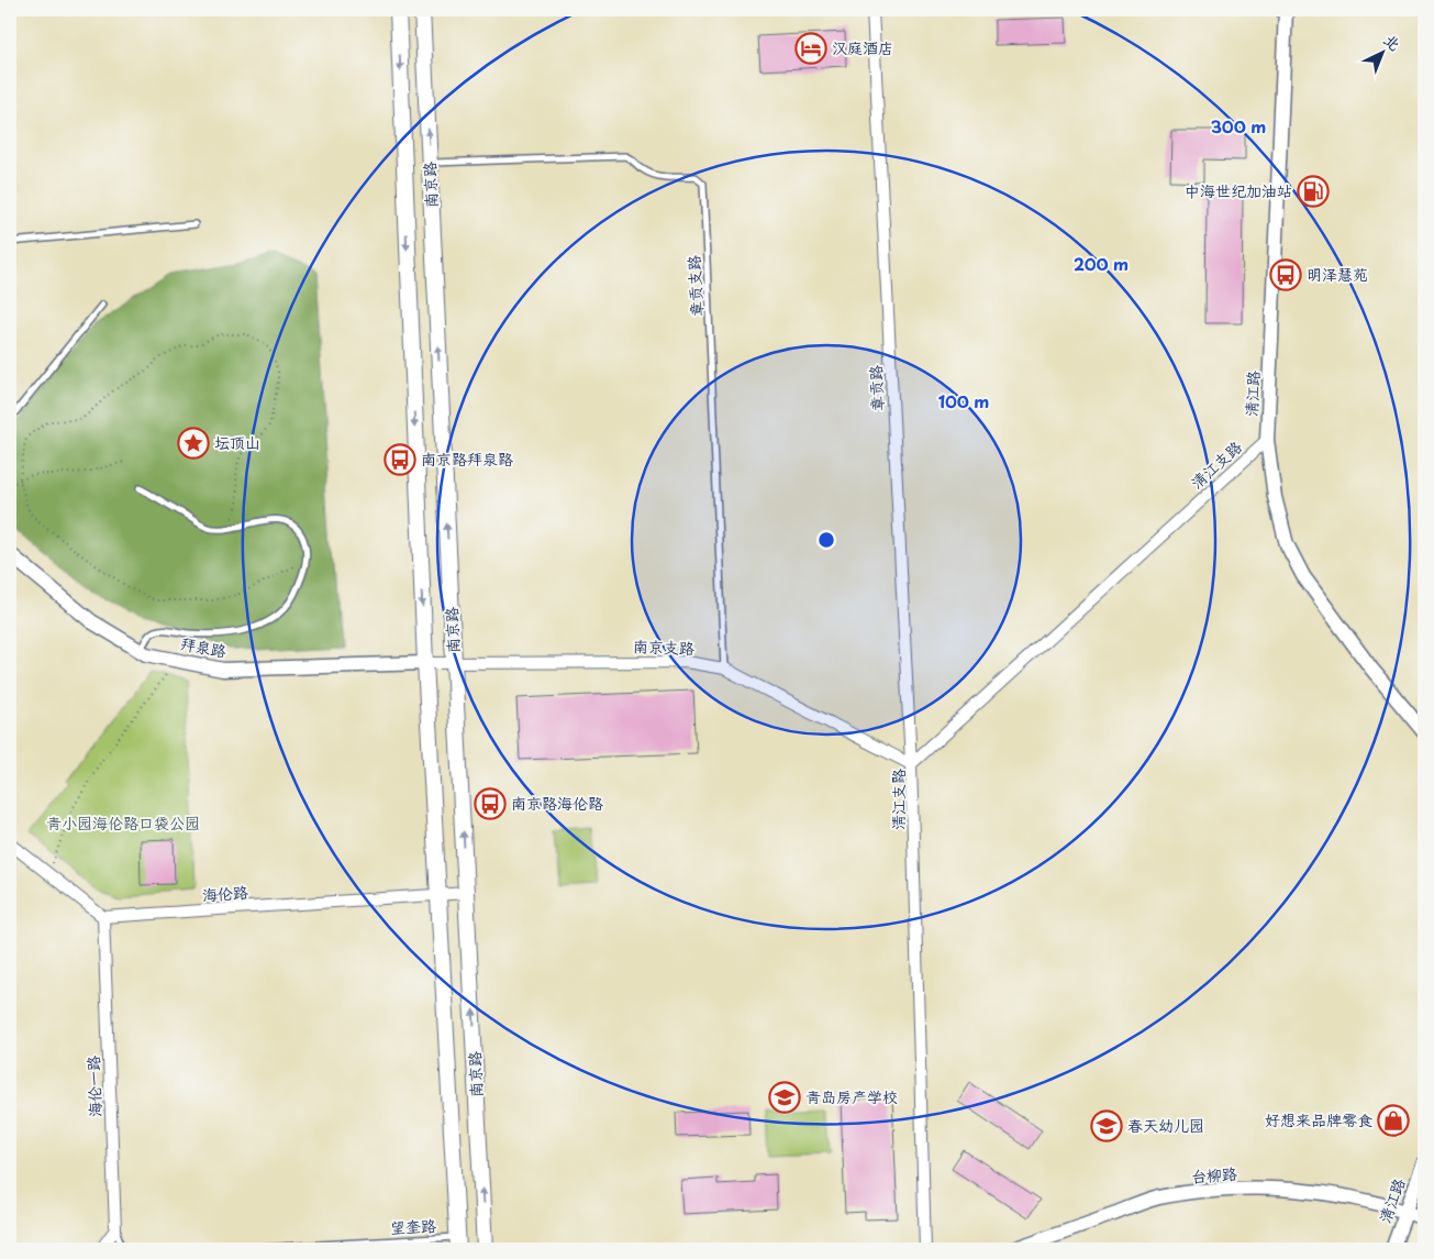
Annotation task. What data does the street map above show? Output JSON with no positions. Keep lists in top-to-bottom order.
{
  "streets": {
    "main road": ["南京路"],
    "street": [
      "章贡路",
      "清江路",
      "清江支路",
      "拜泉路",
      "南京支路",
      "海伦路",
      "海伦一路",
      "台柳路"
    ],
    "lane": ["章贡支路", "望奎路"]
  },
  "crossings": [
    ["南京路", "章贡支路"],
    ["南京路", "拜泉路"],
    ["南京路", "南京支路"],
    ["南京路", "海伦路"],
    ["南京路", "望奎路"],
    ["章贡支路", "南京支路"],
    ["章贡路", "清江支路"],
    ["章贡路", "南京支路"],
    ["清江路", "清江支路"],
    ["清江路", "台柳路"],
    ["清江支路", "南京支路"],
    ["拜泉路", "南京支路"],
    ["海伦路", "海伦一路"]
  ],
  "parks": ["青小园海伦路口袋公园"],
  "places": {
    "hotel": ["汉庭酒店"],
    "fuel station": ["中海世纪加油站"],
    "bus stop": ["明泽慧苑", "南京路拜泉路", "南京路海伦路"],
    "place": ["坛顶山"],
    "school or university": ["青岛房产学校", "春天幼儿园"],
    "shop": ["好想来品牌零食"]
  },
  "north": "top right",
  "rings": ["300 m", "200 m", "100 m"]
}
